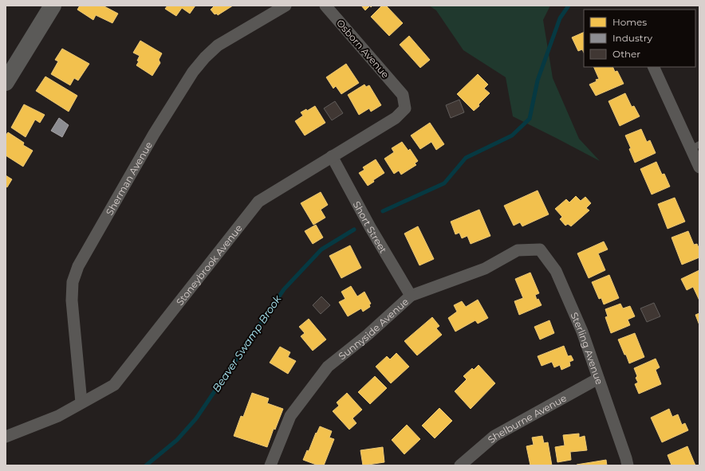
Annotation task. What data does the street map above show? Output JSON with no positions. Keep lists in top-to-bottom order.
{
  "streets": {
    "street": [
      "Osborn Avenue",
      "Sherman Avenue",
      "Short Street",
      "Stoneybrook Avenue",
      "Sunnyside Avenue",
      "Sterling Avenue",
      "Shelburne Avenue"
    ]
  },
  "crossings": [
    ["Osborn Avenue", "Stoneybrook Avenue"],
    ["Sherman Avenue", "Stoneybrook Avenue"],
    ["Short Street", "Stoneybrook Avenue"],
    ["Short Street", "Sunnyside Avenue"],
    ["Sunnyside Avenue", "Sterling Avenue"],
    ["Sterling Avenue", "Shelburne Avenue"]
  ],
  "water": ["Beaver Swamp Brook"],
  "legend": ["Homes", "Industry", "Other"]
}
